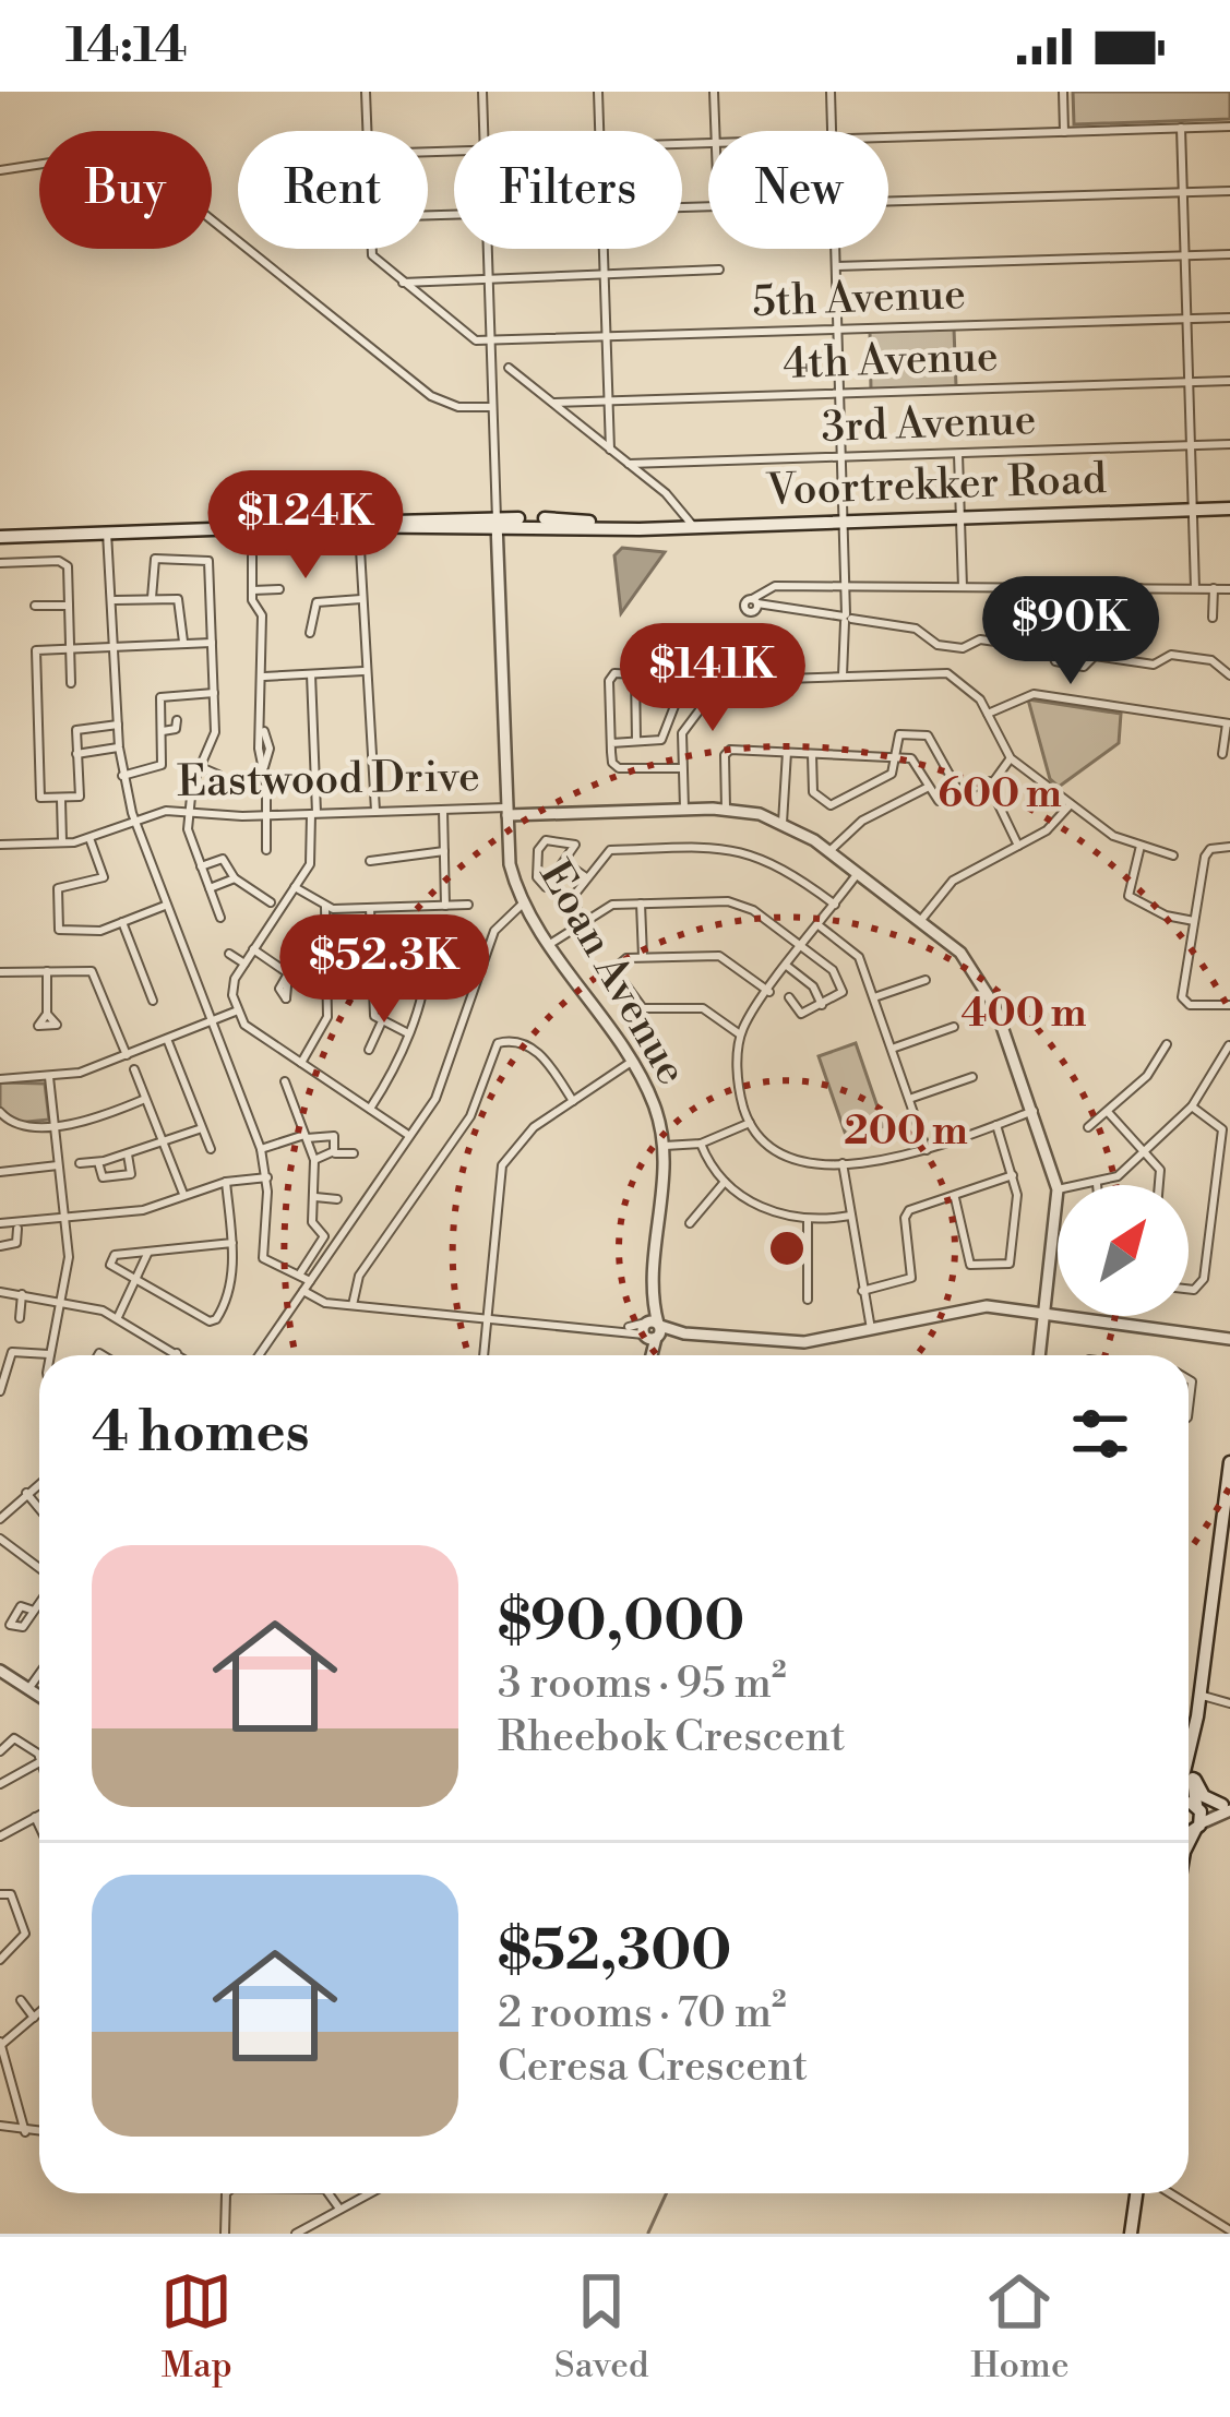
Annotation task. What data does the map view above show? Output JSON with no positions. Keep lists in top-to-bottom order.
{
  "streets": {
    "main road": ["Voortrekker Road"],
    "street": [
      "5th Avenue",
      "4th Avenue",
      "3rd Avenue",
      "Eastwood Drive",
      "Eoan Avenue"
    ]
  },
  "crossings": [
    ["Voortrekker Road", "Eoan Avenue"],
    ["Eastwood Drive", "Eoan Avenue"]
  ],
  "north": "top right",
  "page": {
    "status": "14:14",
    "chip": [
      "Buy",
      "Rent",
      "Filters",
      "New"
    ],
    "price": [
      "$124K",
      "$90K",
      "$141K",
      "$52.3K"
    ],
    "heading": "4 homes",
    "list": [
      {
        "name": "$90,000",
        "note": "3 rooms · 95 m² · Rheebok Crescent"
      },
      {
        "name": "$52,300",
        "note": "2 rooms · 70 m² · Ceresa Crescent"
      }
    ],
    "tabs": ["Map", "Saved", "Home"]
  },
  "rings": ["600 m", "400 m", "200 m"]
}
